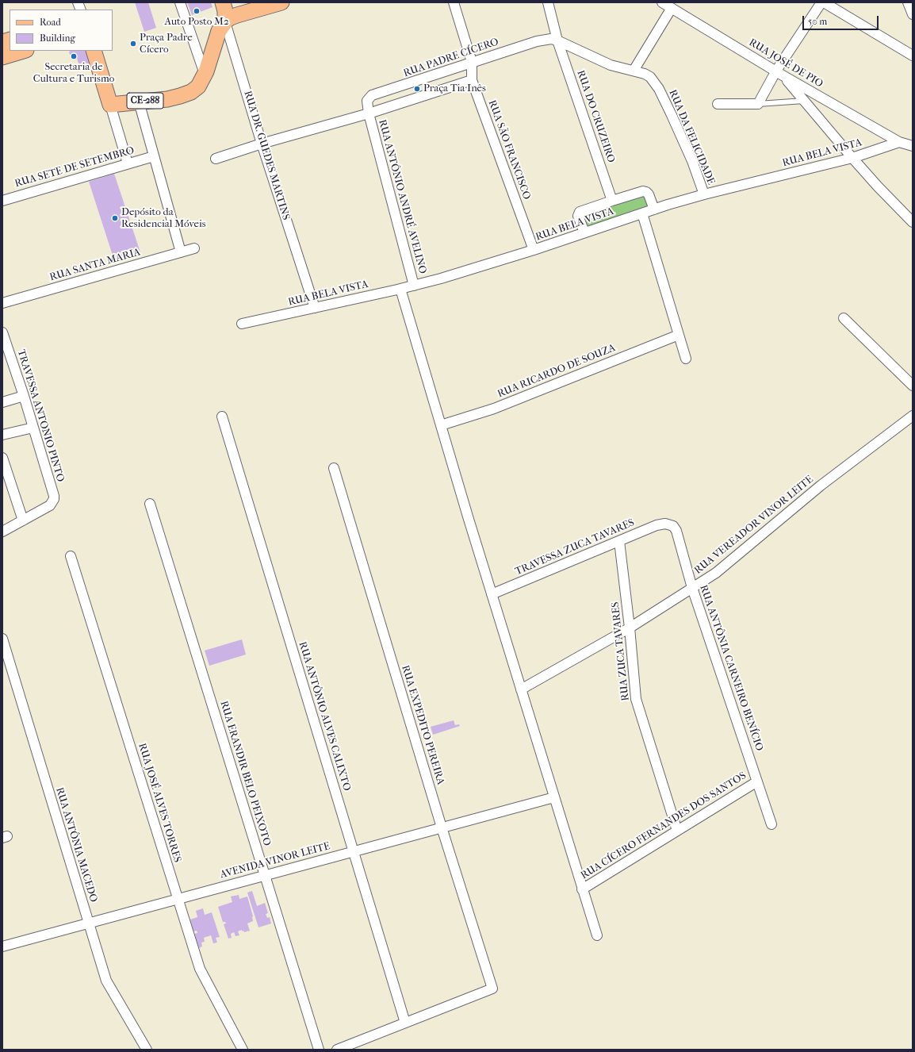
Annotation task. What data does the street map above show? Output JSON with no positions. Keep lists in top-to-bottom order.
{
  "streets": {
    "main road": ["CE-288", "RUA DR. GUEDES MARTINS"],
    "street": [
      "RUA PADRE CÍCERO",
      "RUA JOSÉ DE PIO",
      "RUA DO CRUZEIRO",
      "RUA DA FELICIDADE",
      "RUA SÃO FRANCISCO",
      "RUA BELA VISTA",
      "RUA SETE DE SETEMBRO",
      "RUA ANTÔNIO ANDRÉ AVELINO",
      "RUA SANTA MARIA",
      "RUA RICARDO DE SOUZA",
      "TRAVESSA ANTONIO PINTO",
      "RUA VEREADOR VINOR LEITE",
      "TRAVESSA ZUCA TAVARES",
      "RUA ZUCA TAVARES",
      "RUA ANTÔNIA CARNEIRO BENÍCIO",
      "RUA ANTÔNIO ALVES CALIXTO",
      "RUA EXPEDITO PEREIRA",
      "RUA ERANDIR BELO PEIXOTO",
      "RUA JOSÉ ALVES TORRES",
      "RUA CÍCERO FERNANDES DOS SANTOS",
      "RUA ANTÔNIA MACEDO",
      "AVENIDA VINOR LEITE"
    ]
  },
  "crossings": [
    ["RUA PADRE CÍCERO", "RUA DO CRUZEIRO"],
    ["RUA PADRE CÍCERO", "RUA DA FELICIDADE"],
    ["RUA PADRE CÍCERO", "RUA SÃO FRANCISCO"],
    ["RUA PADRE CÍCERO", "RUA ANTÔNIO ANDRÉ AVELINO"],
    ["RUA JOSÉ DE PIO", "RUA BELA VISTA"],
    ["CE-288", "RUA DR. GUEDES MARTINS"],
    ["RUA DO CRUZEIRO", "RUA DA FELICIDADE"],
    ["RUA DA FELICIDADE", "RUA BELA VISTA"],
    ["RUA SÃO FRANCISCO", "RUA BELA VISTA"],
    ["RUA BELA VISTA", "RUA DR. GUEDES MARTINS"],
    ["RUA BELA VISTA", "RUA ANTÔNIO ANDRÉ AVELINO"],
    ["RUA VEREADOR VINOR LEITE", "RUA ZUCA TAVARES"],
    ["RUA VEREADOR VINOR LEITE", "RUA ANTÔNIA CARNEIRO BENÍCIO"],
    ["TRAVESSA ZUCA TAVARES", "RUA ZUCA TAVARES"],
    ["TRAVESSA ZUCA TAVARES", "RUA ANTÔNIA CARNEIRO BENÍCIO"],
    ["RUA ZUCA TAVARES", "RUA CÍCERO FERNANDES DOS SANTOS"],
    ["RUA ANTÔNIA CARNEIRO BENÍCIO", "RUA CÍCERO FERNANDES DOS SANTOS"],
    ["RUA ANTÔNIO ALVES CALIXTO", "RUA EXPEDITO PEREIRA"],
    ["RUA ANTÔNIO ALVES CALIXTO", "AVENIDA VINOR LEITE"],
    ["RUA EXPEDITO PEREIRA", "AVENIDA VINOR LEITE"],
    ["RUA ERANDIR BELO PEIXOTO", "AVENIDA VINOR LEITE"],
    ["RUA JOSÉ ALVES TORRES", "AVENIDA VINOR LEITE"],
    ["RUA ANTÔNIA MACEDO", "AVENIDA VINOR LEITE"]
  ],
  "places": [
    "Auto Posto M2",
    "Praça Padre Cícero",
    "Secretaria de Cultura e Turismo",
    "Praça Tia Inês",
    "Depósito da Residencial Móveis"
  ],
  "legend": ["Road", "Building"],
  "scale_bar": "50 m"
}
